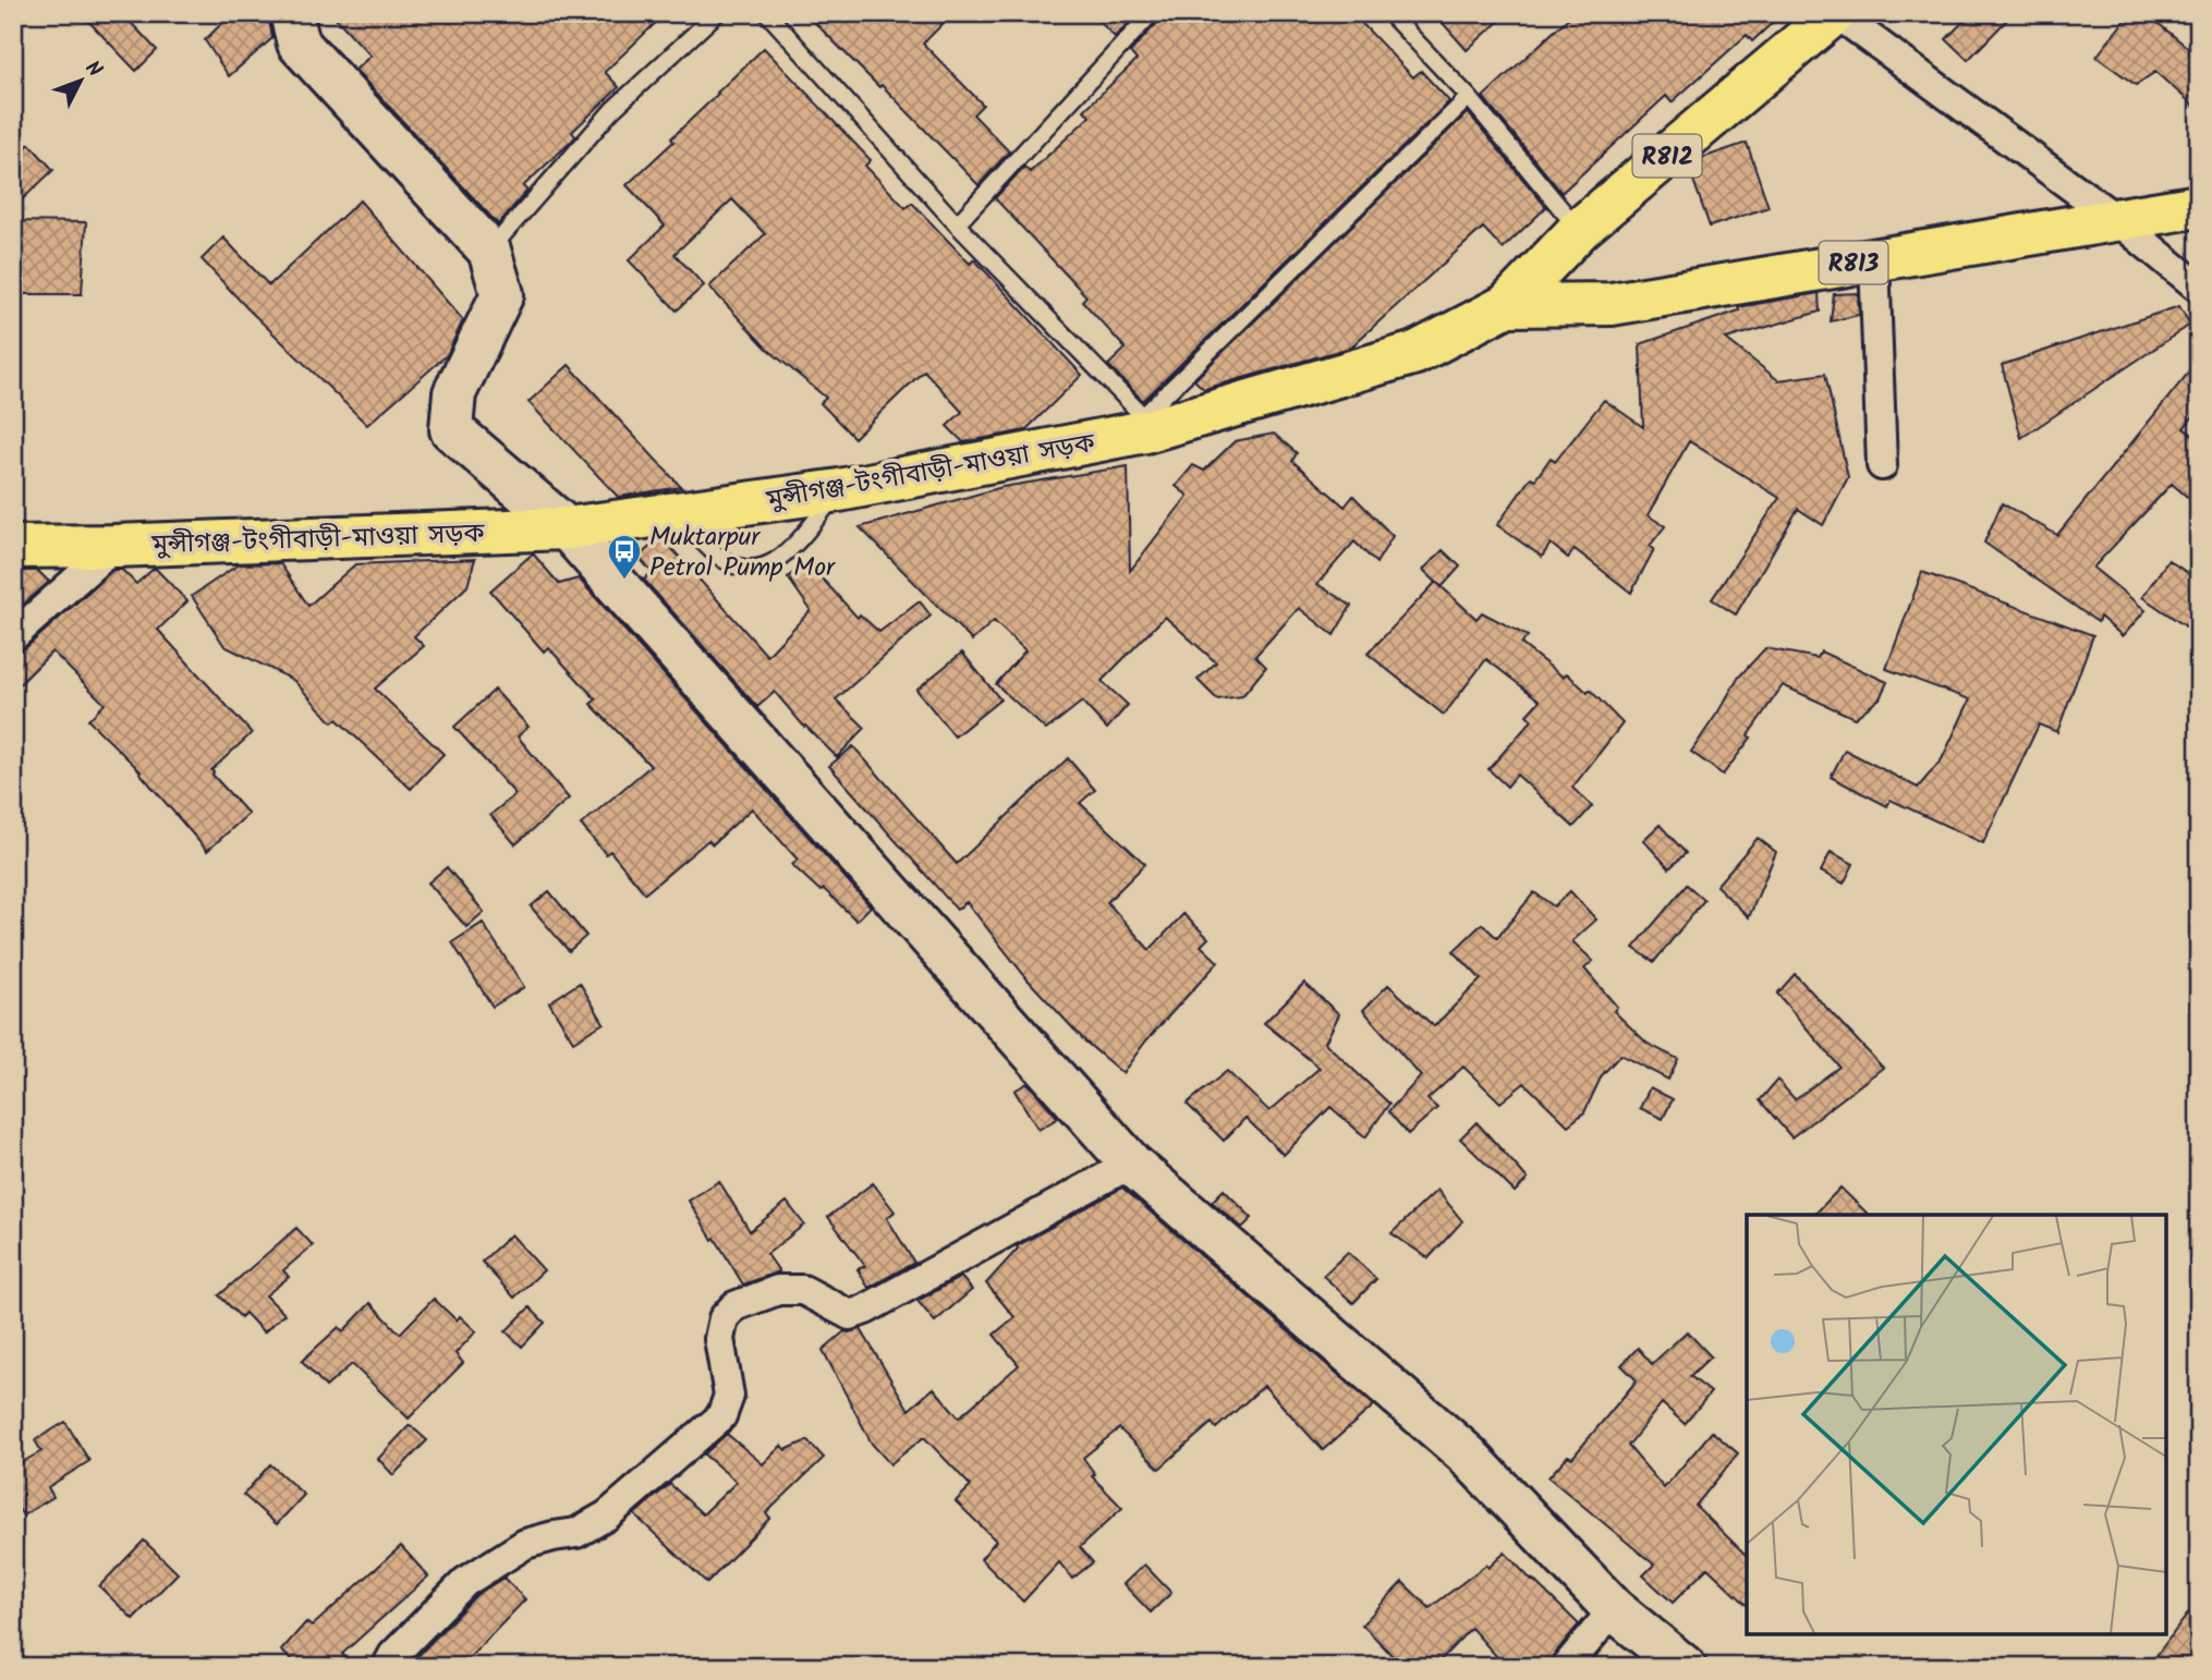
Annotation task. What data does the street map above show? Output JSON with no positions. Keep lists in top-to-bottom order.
{
  "streets": {
    "main road": ["R812", "R813", "মুন্সীগঞ্জ-টংগীবাড়ী-মাওয়া সড়ক"]
  },
  "crossings": [
    ["R812", "R813"],
    ["R812", "মুন্সীগঞ্জ-টংগীবাড়ী-মাওয়া সড়ক"],
    ["R813", "মুন্সীগঞ্জ-টংগীবাড়ী-মাওয়া সড়ক"]
  ],
  "places": {
    "bus stop": ["Muktarpur Petrol Pump Mor"]
  },
  "north": "top right"
}
